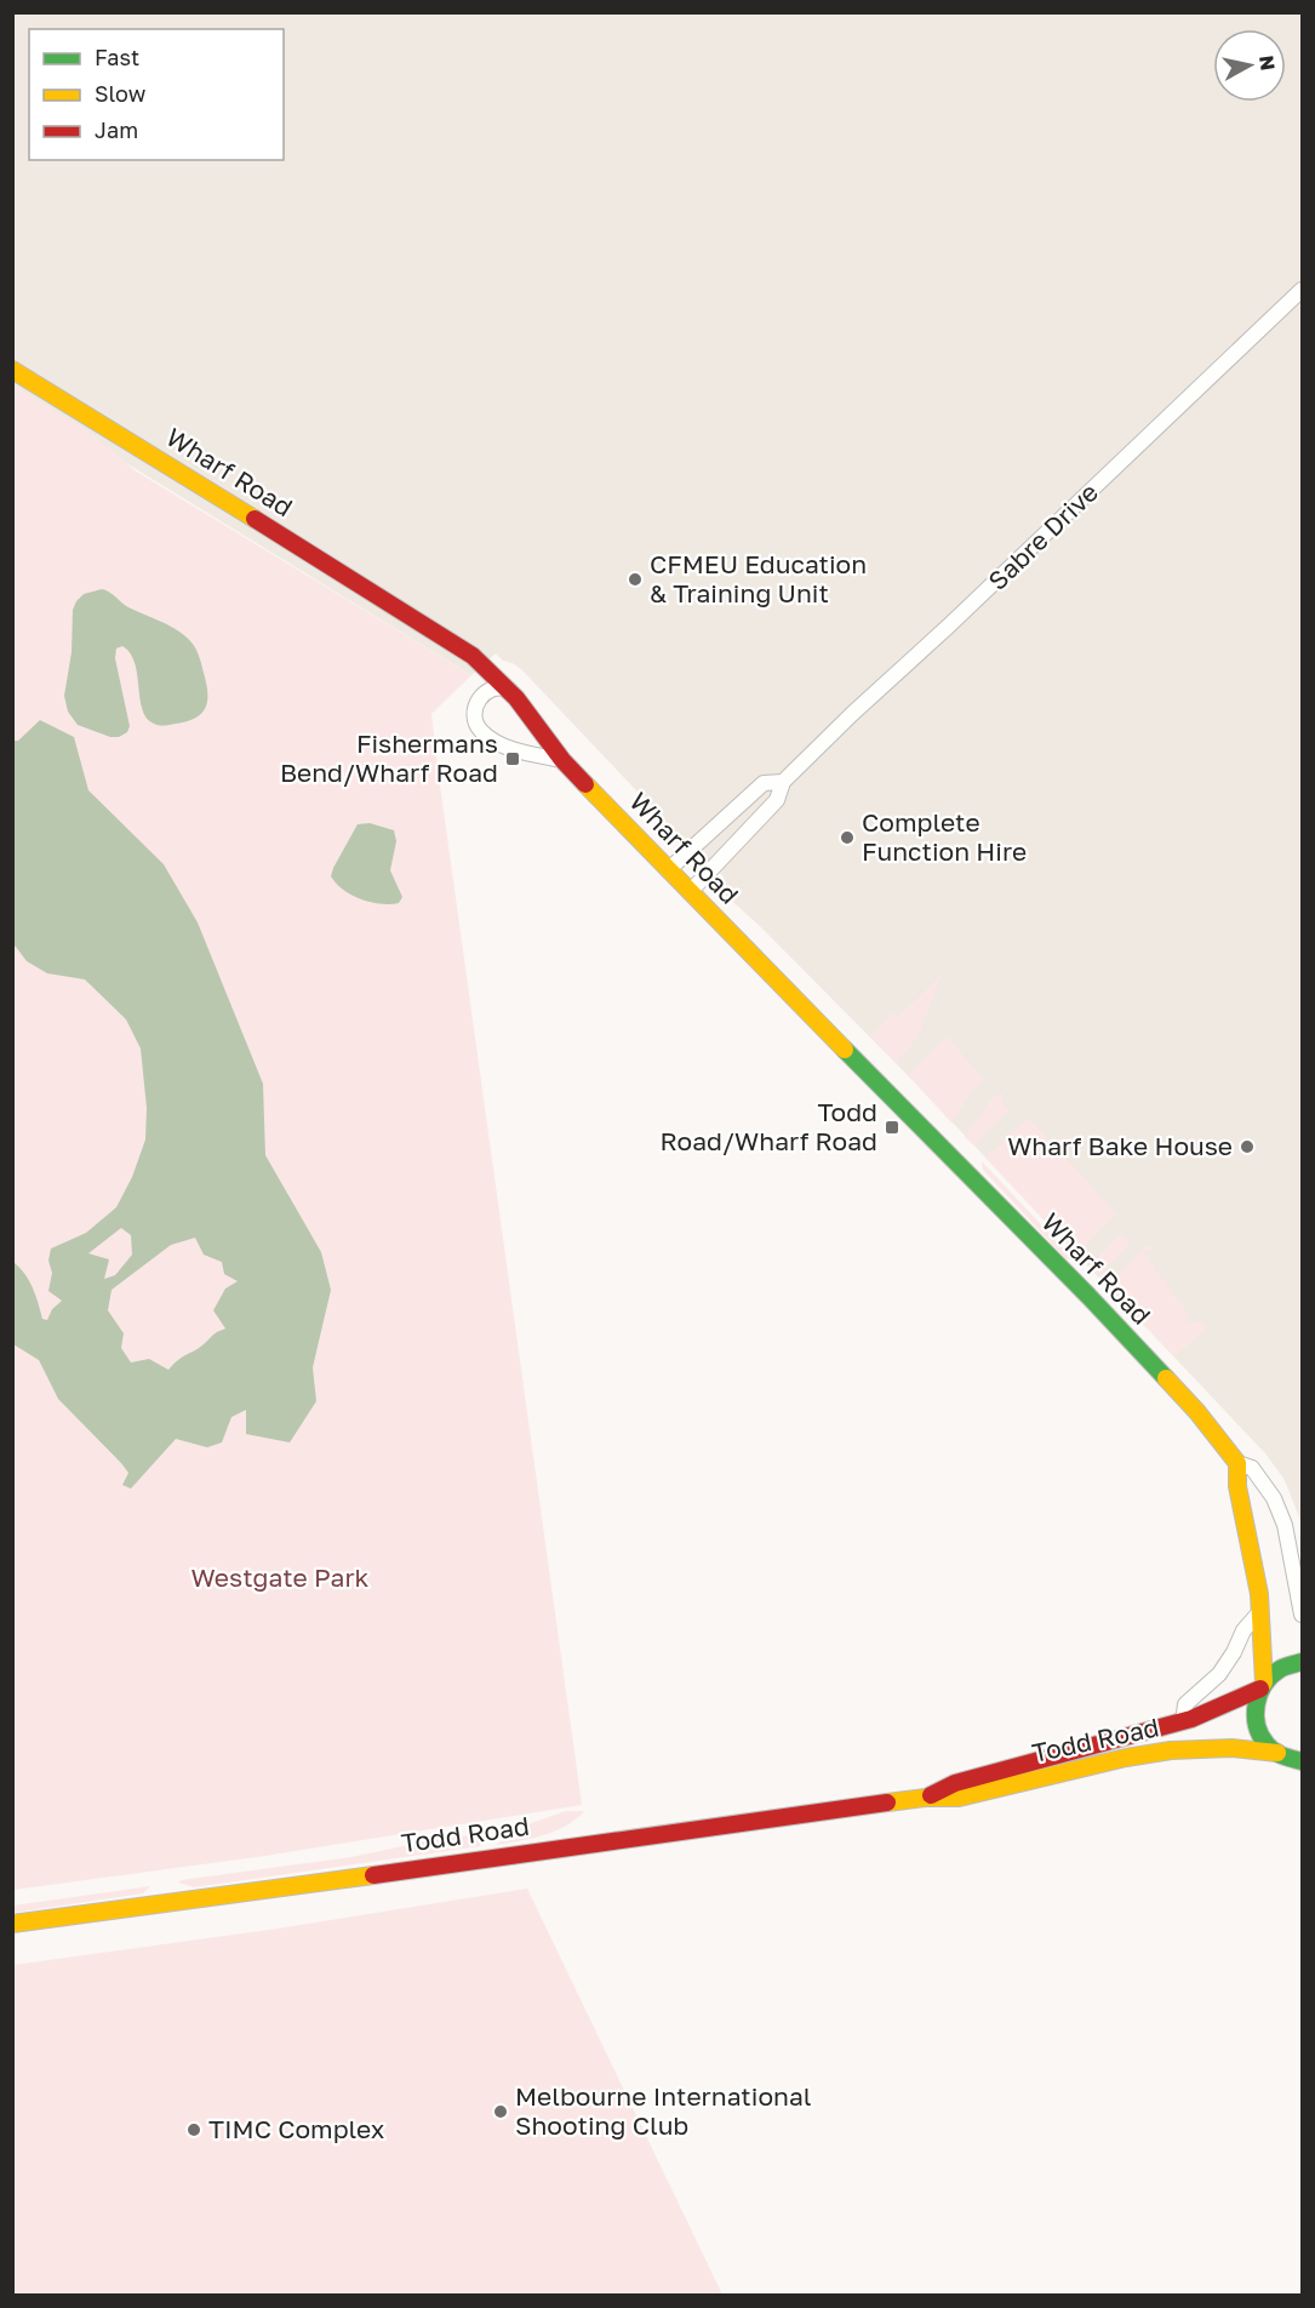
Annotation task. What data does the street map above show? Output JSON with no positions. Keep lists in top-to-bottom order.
{
  "streets": {
    "street": ["Wharf Road", "Sabre Drive", "Todd Road"]
  },
  "crossings": [
    ["Wharf Road", "Sabre Drive"]
  ],
  "parks": ["Westgate Park"],
  "places": {
    "other": [
      "CFMEU Education & Training Unit",
      "Complete Function Hire",
      "Wharf Bake House",
      "Melbourne International Shooting Club",
      "TIMC Complex"
    ],
    "transit": ["Fishermans Bend/Wharf Road", "Todd Road/Wharf Road"]
  },
  "legend": ["Fast", "Slow", "Jam"],
  "north": "right"
}
